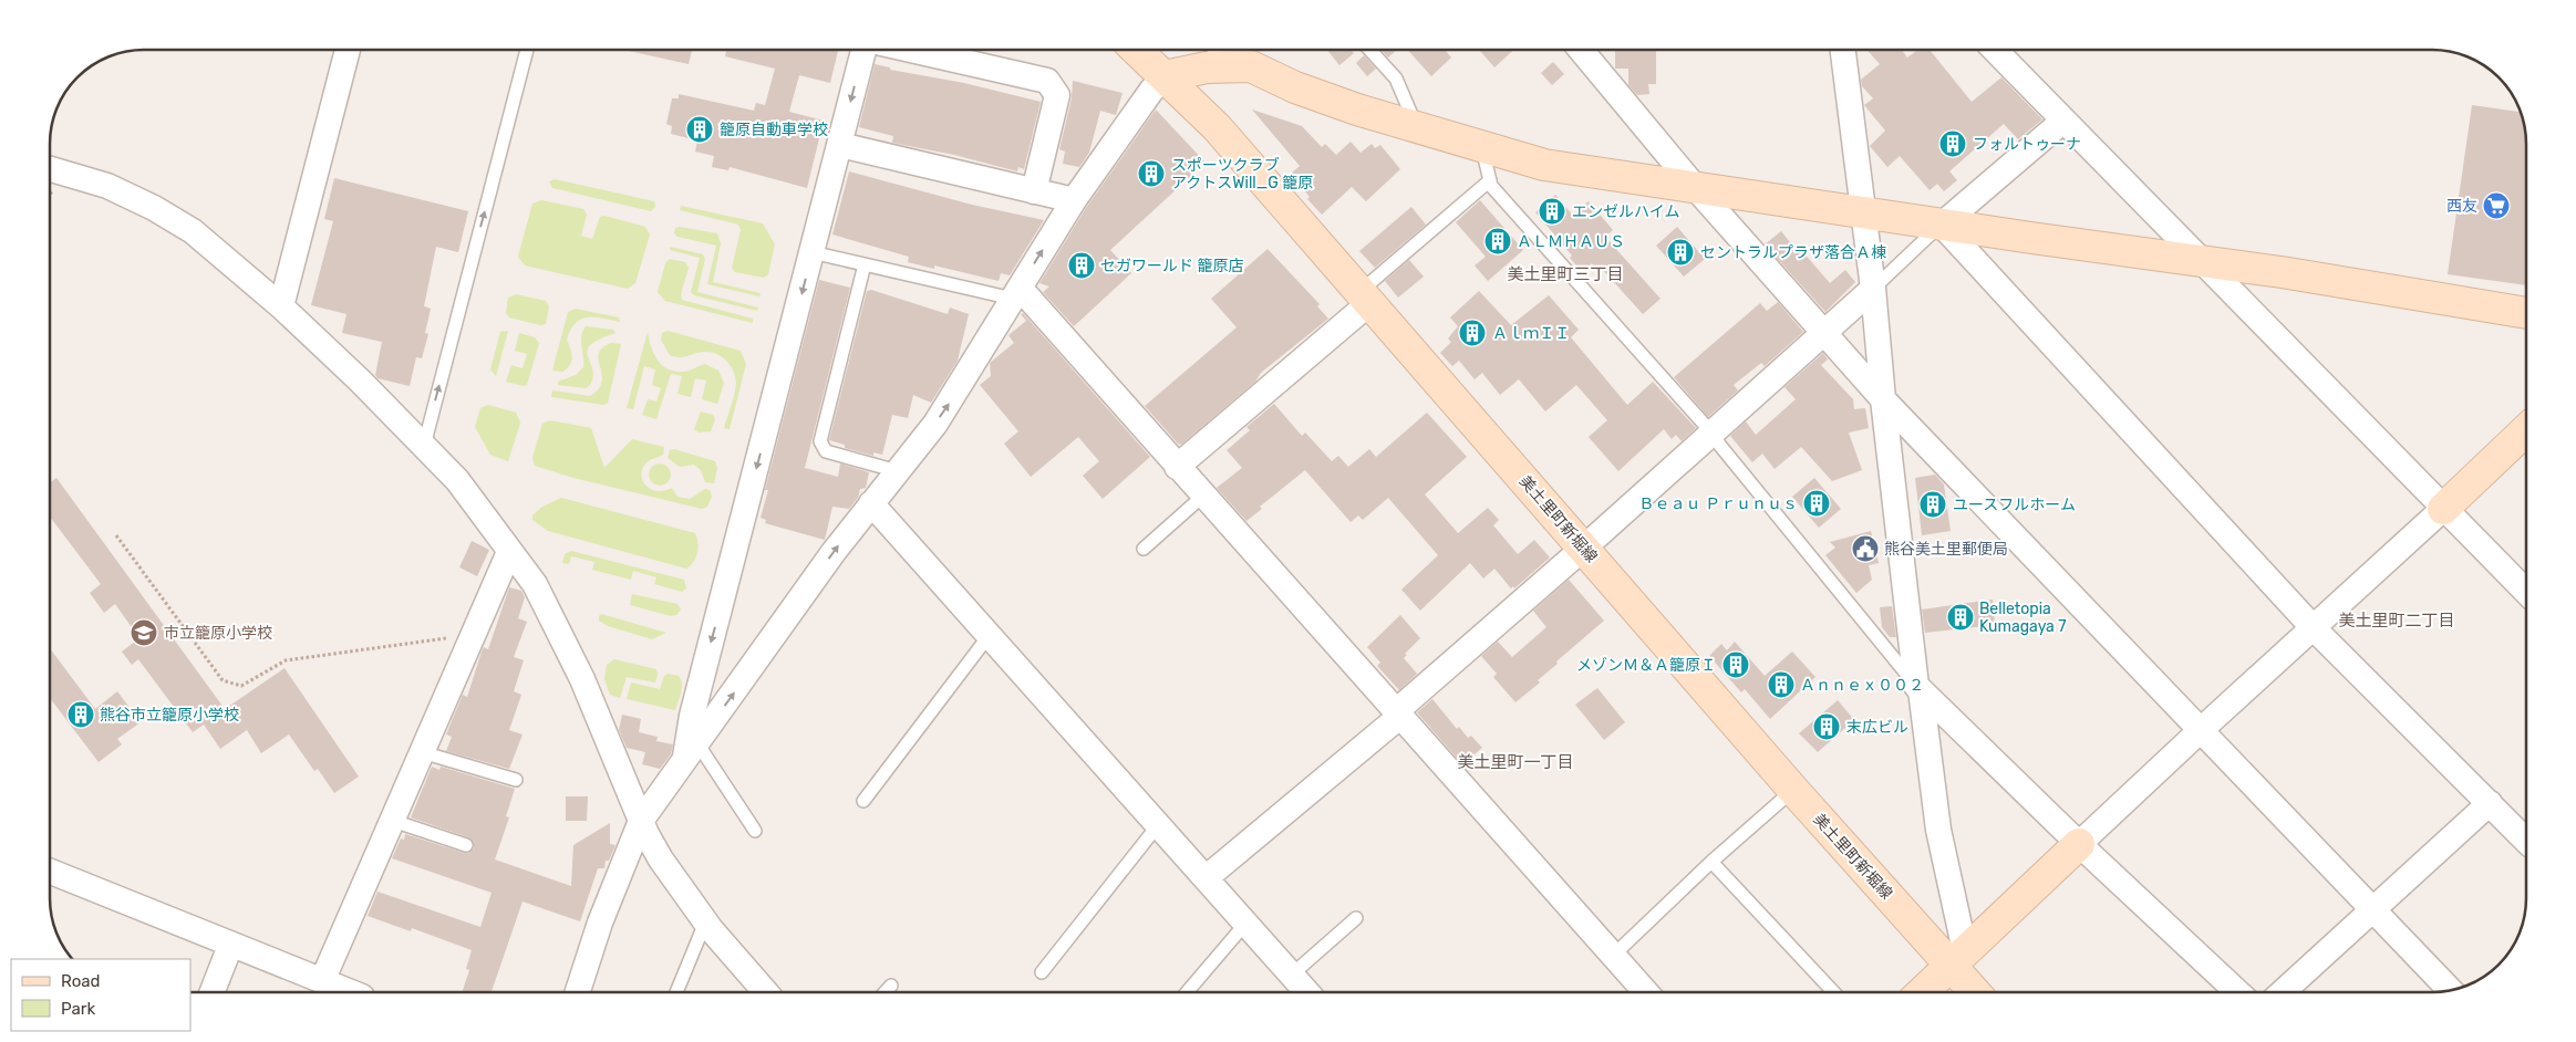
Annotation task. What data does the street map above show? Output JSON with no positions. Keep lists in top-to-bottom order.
{
  "streets": {
    "street": ["美土里町新堀線"]
  },
  "districts": ["美土里町三丁目", "美土里町二丁目", "美土里町一丁目"],
  "places": {
    "building": [
      "籠原自動車学校",
      "フォルトゥーナ",
      "スポーツクラブ アクトスWill_G 籠原",
      "エンゼルハイム",
      "ＡＬＭＨＡＵＳ",
      "セントラルプラザ落合Ａ棟",
      "セガワールド 籠原店",
      "ＡｌｍＩＩ",
      "Ｂｅａｕ Ｐｒｕｎｕｓ",
      "ユースフルホーム",
      "Belletopia Kumagaya 7",
      "メゾンＭ＆Ａ籠原Ｉ",
      "Ａｎｎｅｘ００２",
      "熊谷市立籠原小学校",
      "末広ビル"
    ],
    "supermarket": ["西友"],
    "public building": ["熊谷美土里郵便局"],
    "school or university": ["市立籠原小学校"]
  },
  "legend": ["Road", "Park"]
}
